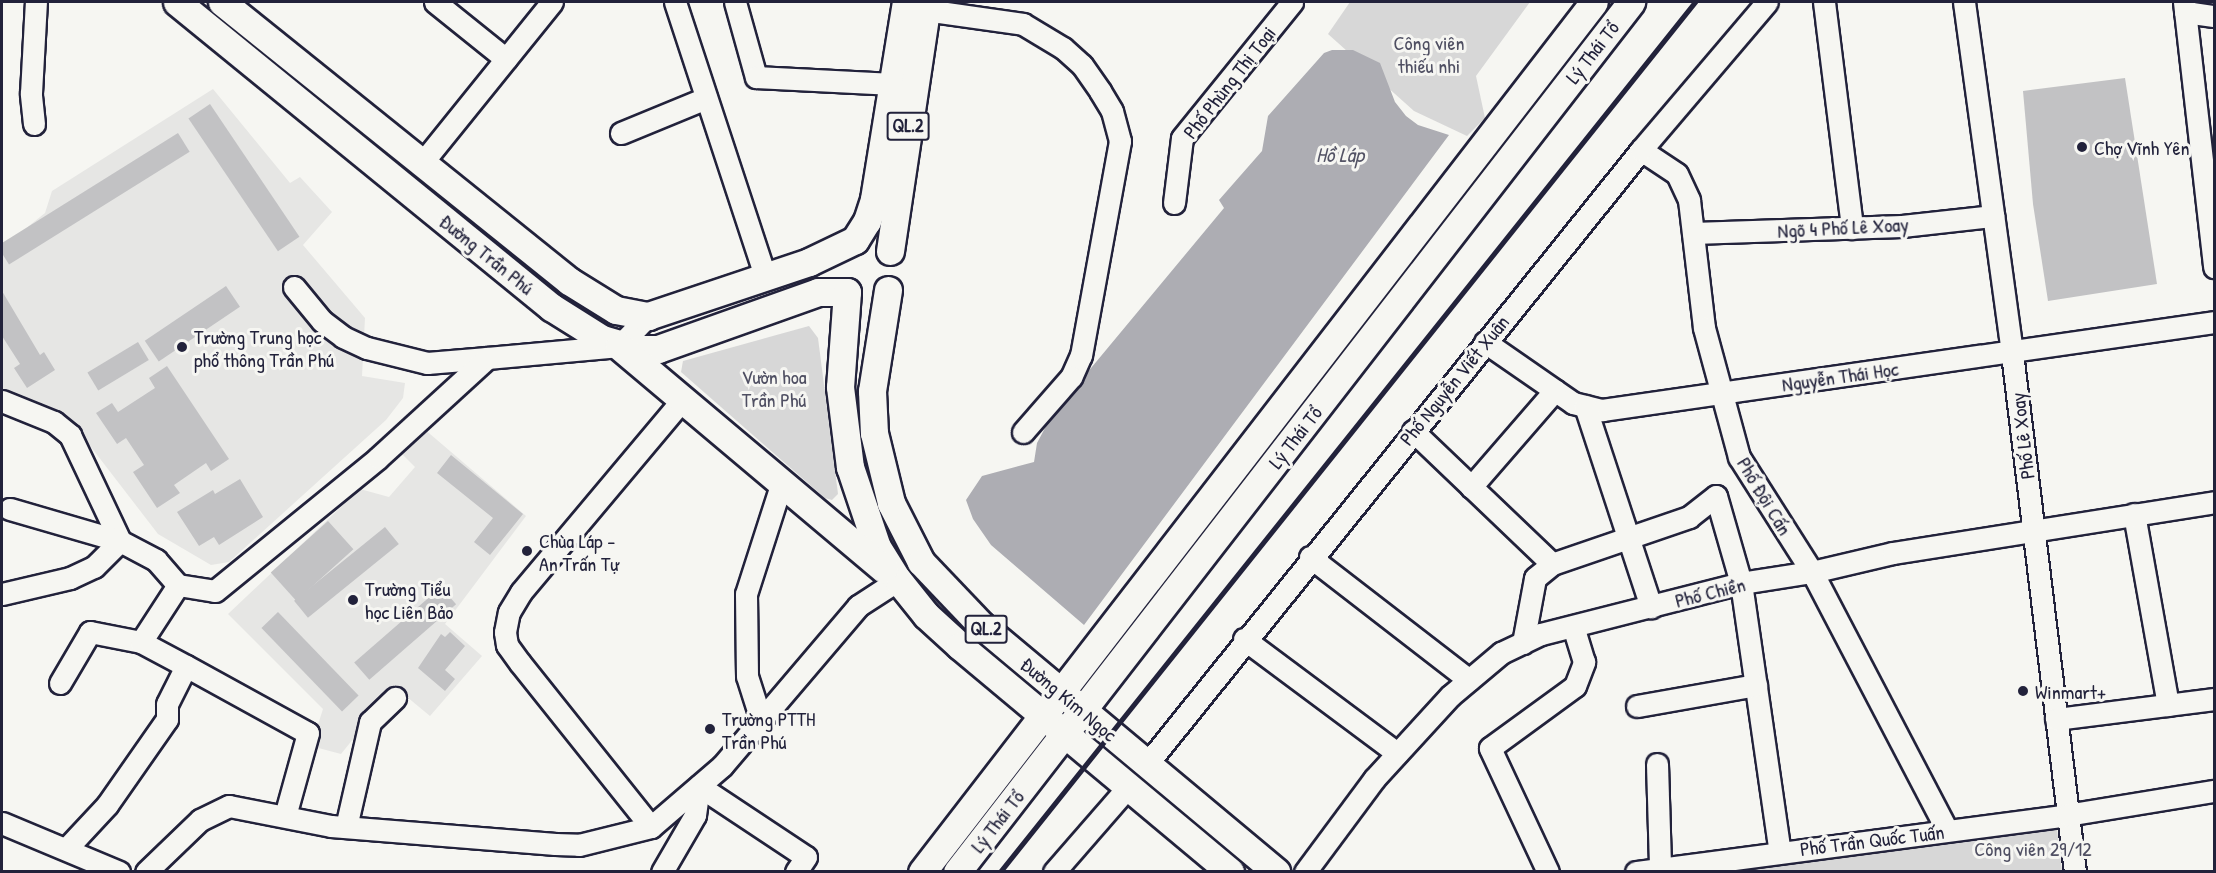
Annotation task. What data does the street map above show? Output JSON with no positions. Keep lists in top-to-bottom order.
{
  "streets": {
    "main road": [
      "Lý Thái Tổ",
      "QL.2",
      "Đường Trần Phú",
      "Đường Kim Ngọc"
    ],
    "street": [
      "Phố Phùng Thị Toại",
      "Ngõ 4 Phố Lê Xoay",
      "Nguyễn Thái Học",
      "Phố Nguyễn Viết Xuân",
      "Phố Lê Xoay",
      "Phố Đội Cấn",
      "Phố Chiền",
      "Phố Trần Quốc Tuấn"
    ]
  },
  "crossings": [
    ["Lý Thái Tổ", "Đường Kim Ngọc"],
    ["QL.2", "Đường Trần Phú"],
    ["QL.2", "Đường Kim Ngọc"],
    ["Ngõ 4 Phố Lê Xoay", "Phố Lê Xoay"],
    ["Ngõ 4 Phố Lê Xoay", "Phố Đội Cấn"],
    ["Đường Trần Phú", "Đường Kim Ngọc"],
    ["Nguyễn Thái Học", "Phố Nguyễn Viết Xuân"],
    ["Nguyễn Thái Học", "Phố Lê Xoay"],
    ["Nguyễn Thái Học", "Phố Đội Cấn"],
    ["Phố Nguyễn Viết Xuân", "Phố Đội Cấn"],
    ["Phố Nguyễn Viết Xuân", "Đường Kim Ngọc"],
    ["Phố Lê Xoay", "Phố Chiền"],
    ["Phố Lê Xoay", "Phố Trần Quốc Tuấn"],
    ["Phố Đội Cấn", "Phố Chiền"],
    ["Phố Đội Cấn", "Phố Trần Quốc Tuấn"]
  ],
  "water": ["Hồ Láp"],
  "parks": ["Công viên thiếu nhi", "Vườn hoa Trần Phú", "Công viên 29/12"],
  "places": [
    "Chợ Vĩnh Yên",
    "Trường Trung học phổ thông Trần Phú",
    "Chùa Láp - An Trấn Tự",
    "Trường Tiểu học Liên Bảo",
    "Winmart+",
    "Trường PTTH Trần Phú"
  ]
}
